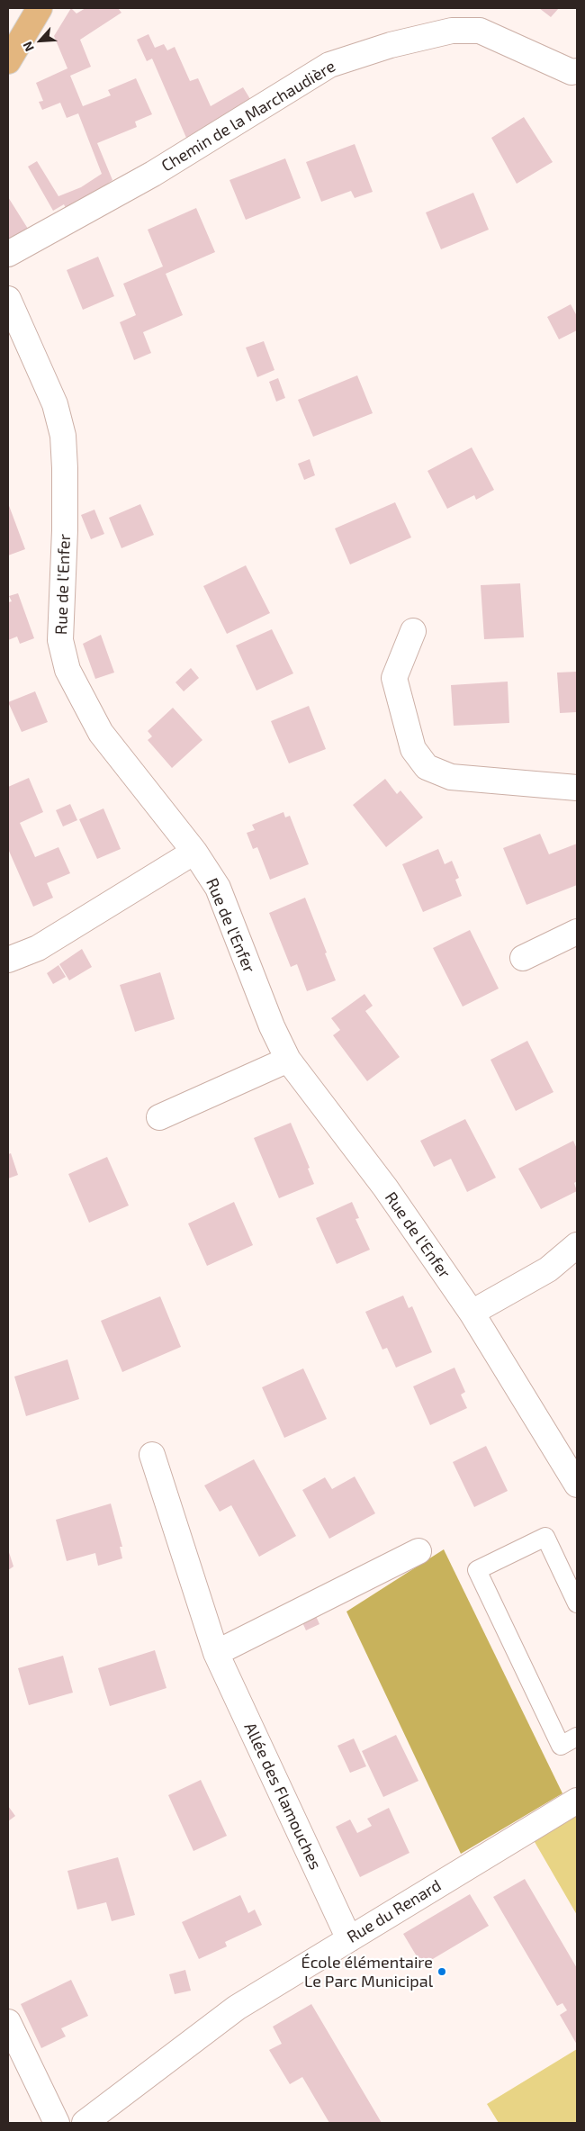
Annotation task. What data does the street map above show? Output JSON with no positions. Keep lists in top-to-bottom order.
{
  "streets": {
    "street": [
      "Chemin de la Marchaudière",
      "Rue de l'Enfer",
      "Allée des Flamouches",
      "Rue du Renard"
    ]
  },
  "crossings": [
    ["Allée des Flamouches", "Rue du Renard"]
  ],
  "places": ["École élémentaire Le Parc Municipal"],
  "north": "bottom left"
}
